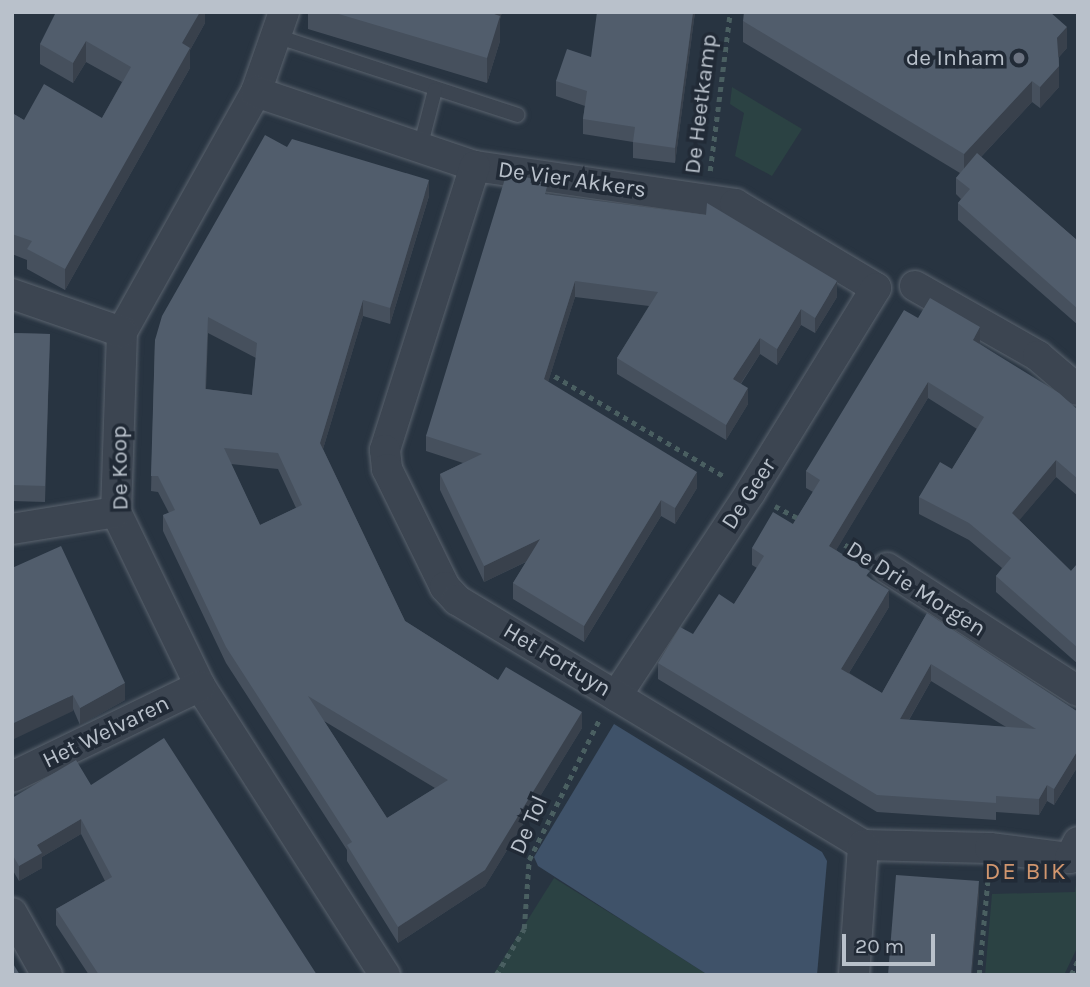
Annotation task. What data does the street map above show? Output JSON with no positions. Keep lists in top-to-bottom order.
{
  "streets": {
    "street": [
      "De Vier Akkers",
      "De Koop",
      "De Geer",
      "De Drie Morgen",
      "Het Fortuyn",
      "Het Welvaren"
    ],
    "path": ["De Heetkamp", "De Tol"]
  },
  "crossings": [
    ["De Heetkamp", "De Vier Akkers"],
    ["De Vier Akkers", "De Koop"],
    ["De Vier Akkers", "De Geer"],
    ["De Vier Akkers", "Het Fortuyn"],
    ["De Koop", "Het Welvaren"],
    ["De Geer", "Het Fortuyn"],
    ["De Geer", "De Tol"],
    ["Het Fortuyn", "De Tol"]
  ],
  "districts": ["DE BIK"],
  "places": ["de Inham"],
  "scale_bar": "20 m"
}
